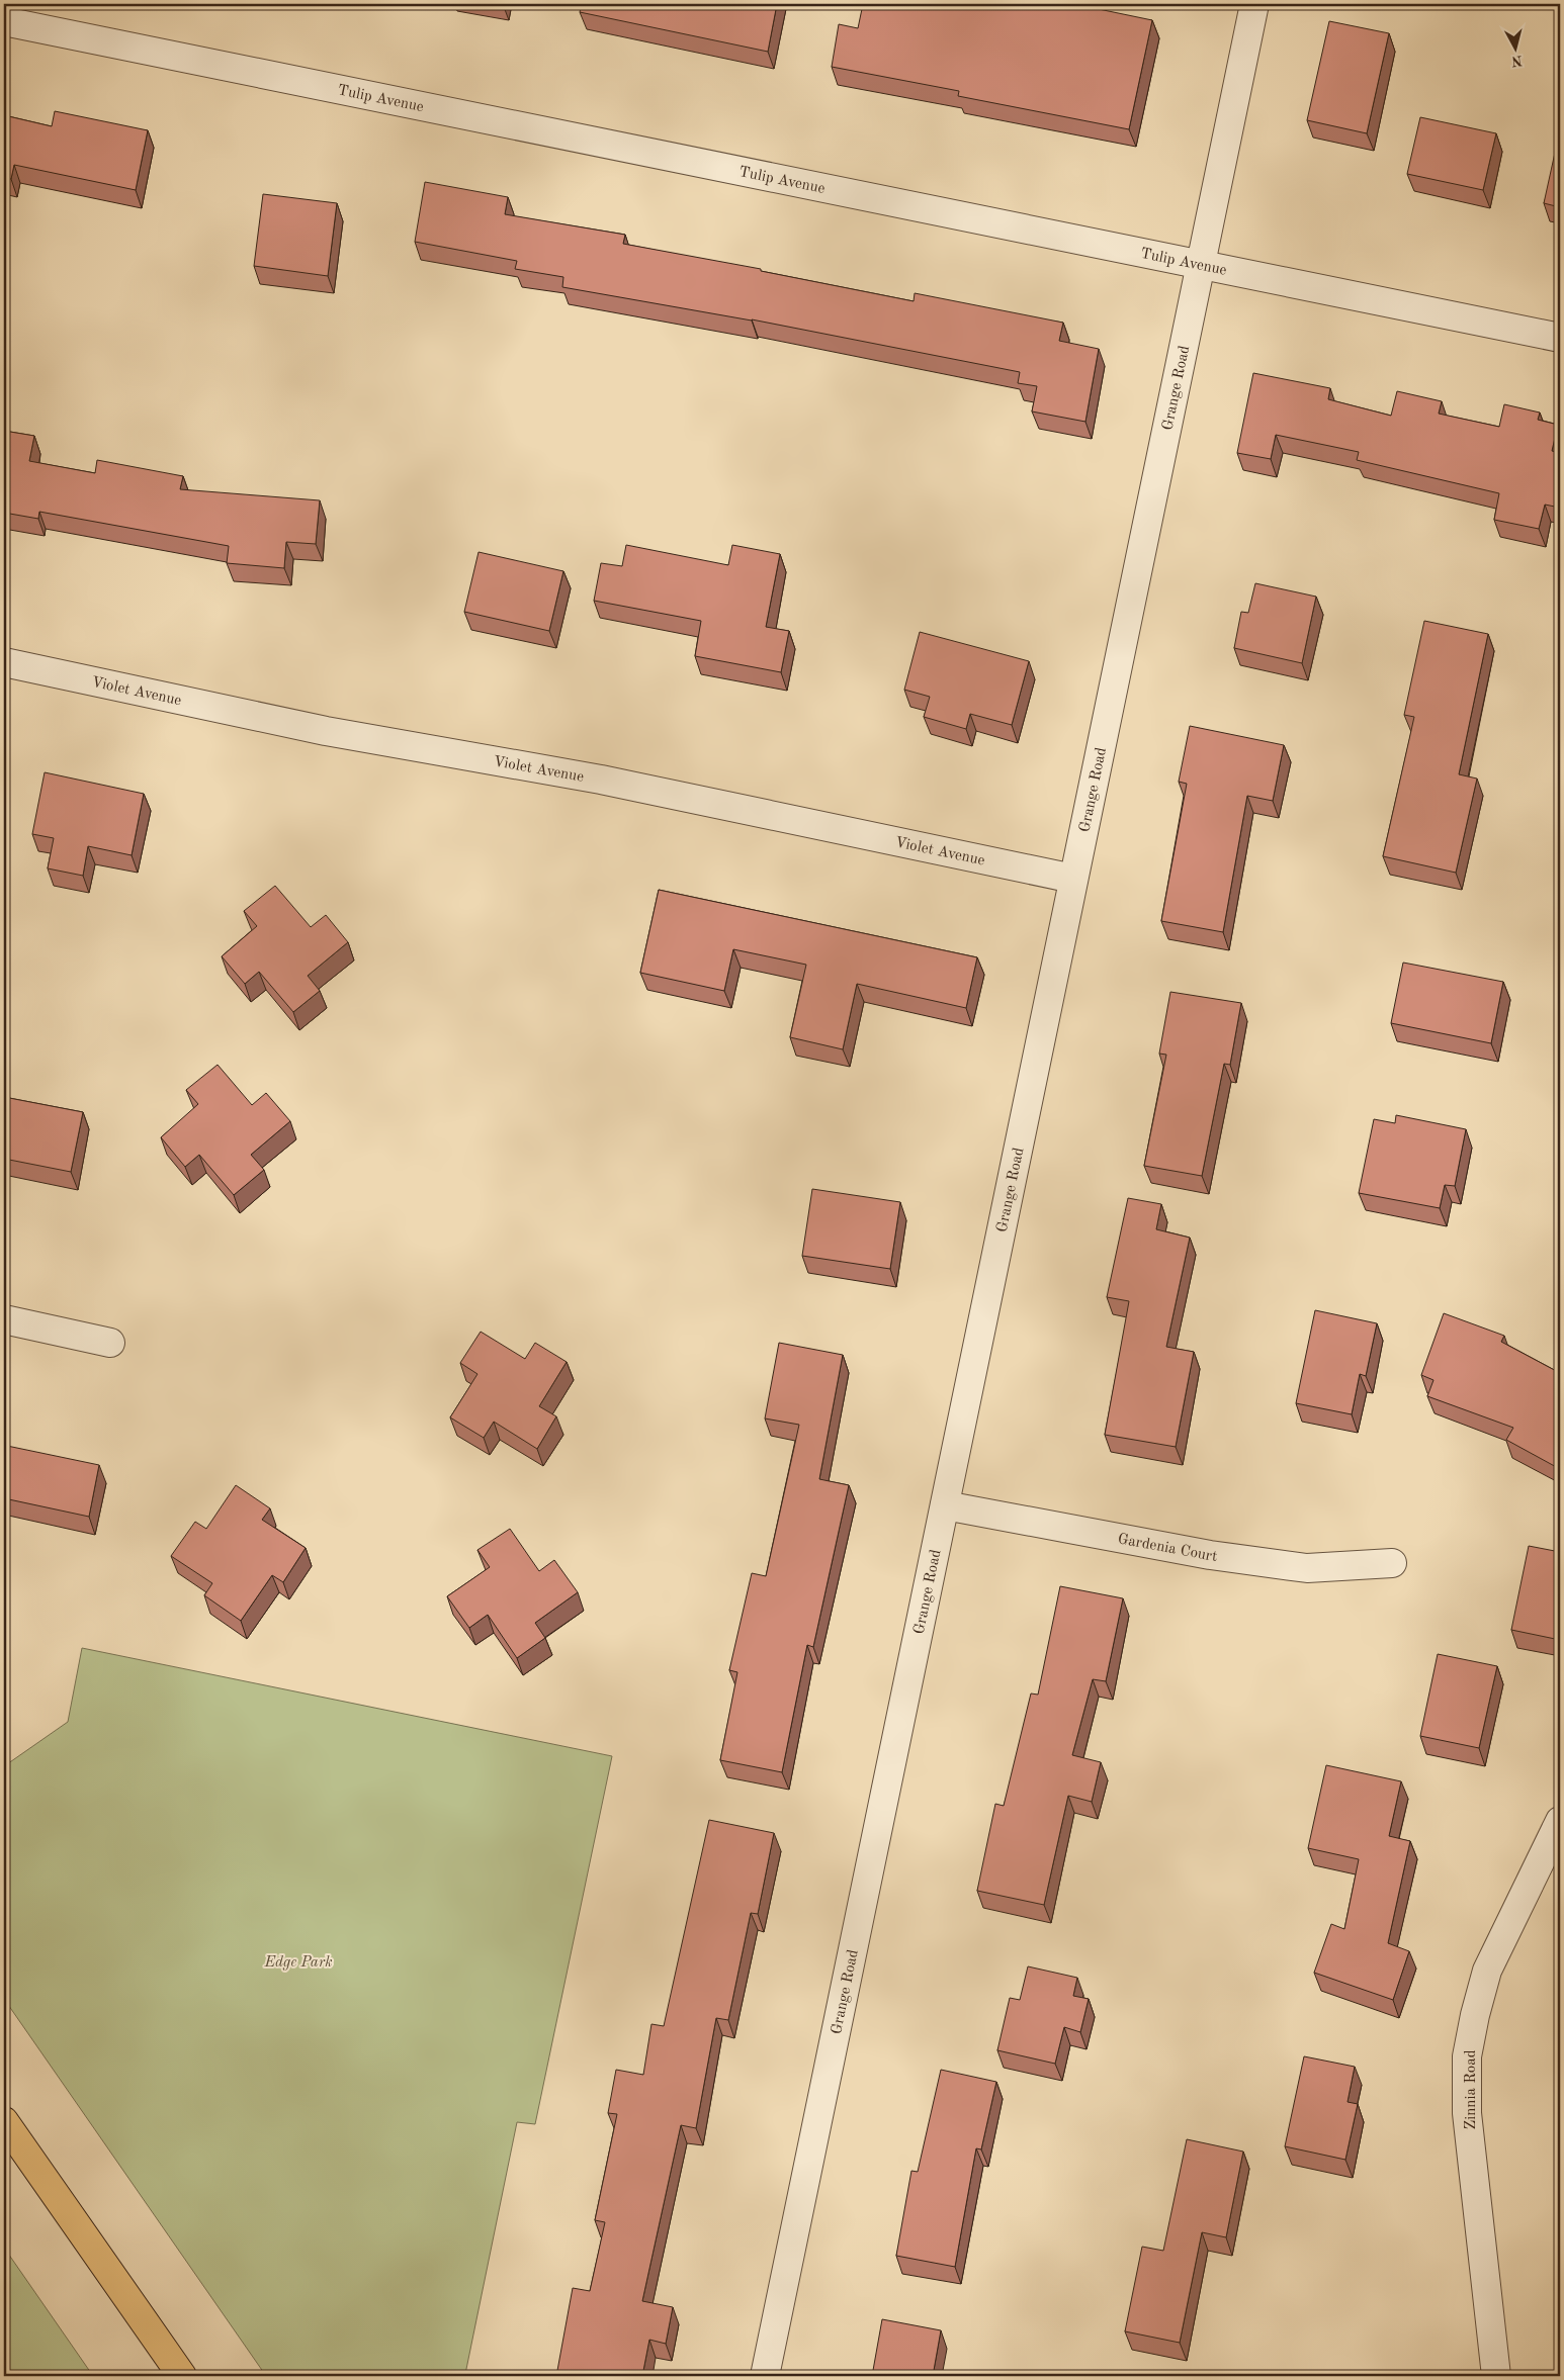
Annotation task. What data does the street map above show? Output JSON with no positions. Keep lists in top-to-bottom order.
{
  "streets": {
    "street": [
      "Tulip Avenue",
      "Grange Road",
      "Violet Avenue",
      "Gardenia Court",
      "Zinnia Road"
    ]
  },
  "crossings": [
    ["Tulip Avenue", "Grange Road"],
    ["Grange Road", "Violet Avenue"],
    ["Grange Road", "Gardenia Court"]
  ],
  "parks": ["Edge Park"],
  "north": "bottom"
}
